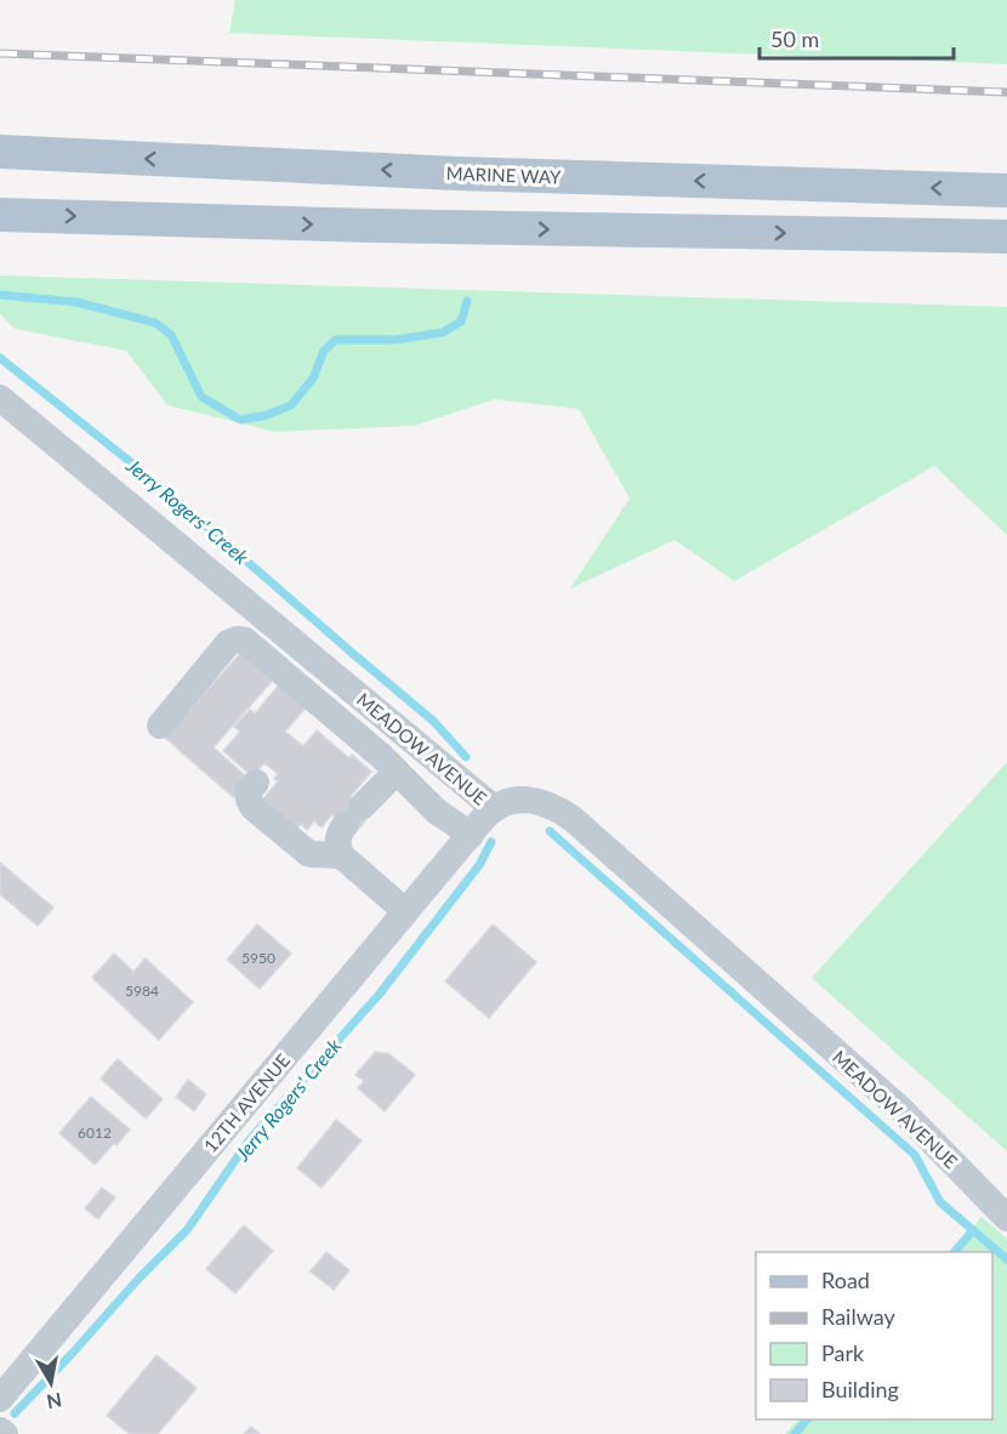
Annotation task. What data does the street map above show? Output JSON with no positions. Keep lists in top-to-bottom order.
{
  "streets": {
    "main road": ["MARINE WAY"],
    "street": ["MEADOW AVENUE", "12TH AVENUE"]
  },
  "crossings": [
    ["MEADOW AVENUE", "12TH AVENUE"]
  ],
  "water": ["Jerry Rogers' Creek"],
  "house_numbers": ["5950", "5984", "6012"],
  "legend": [
    "Road",
    "Railway",
    "Park",
    "Building"
  ],
  "scale_bar": "50 m",
  "north": "bottom"
}
